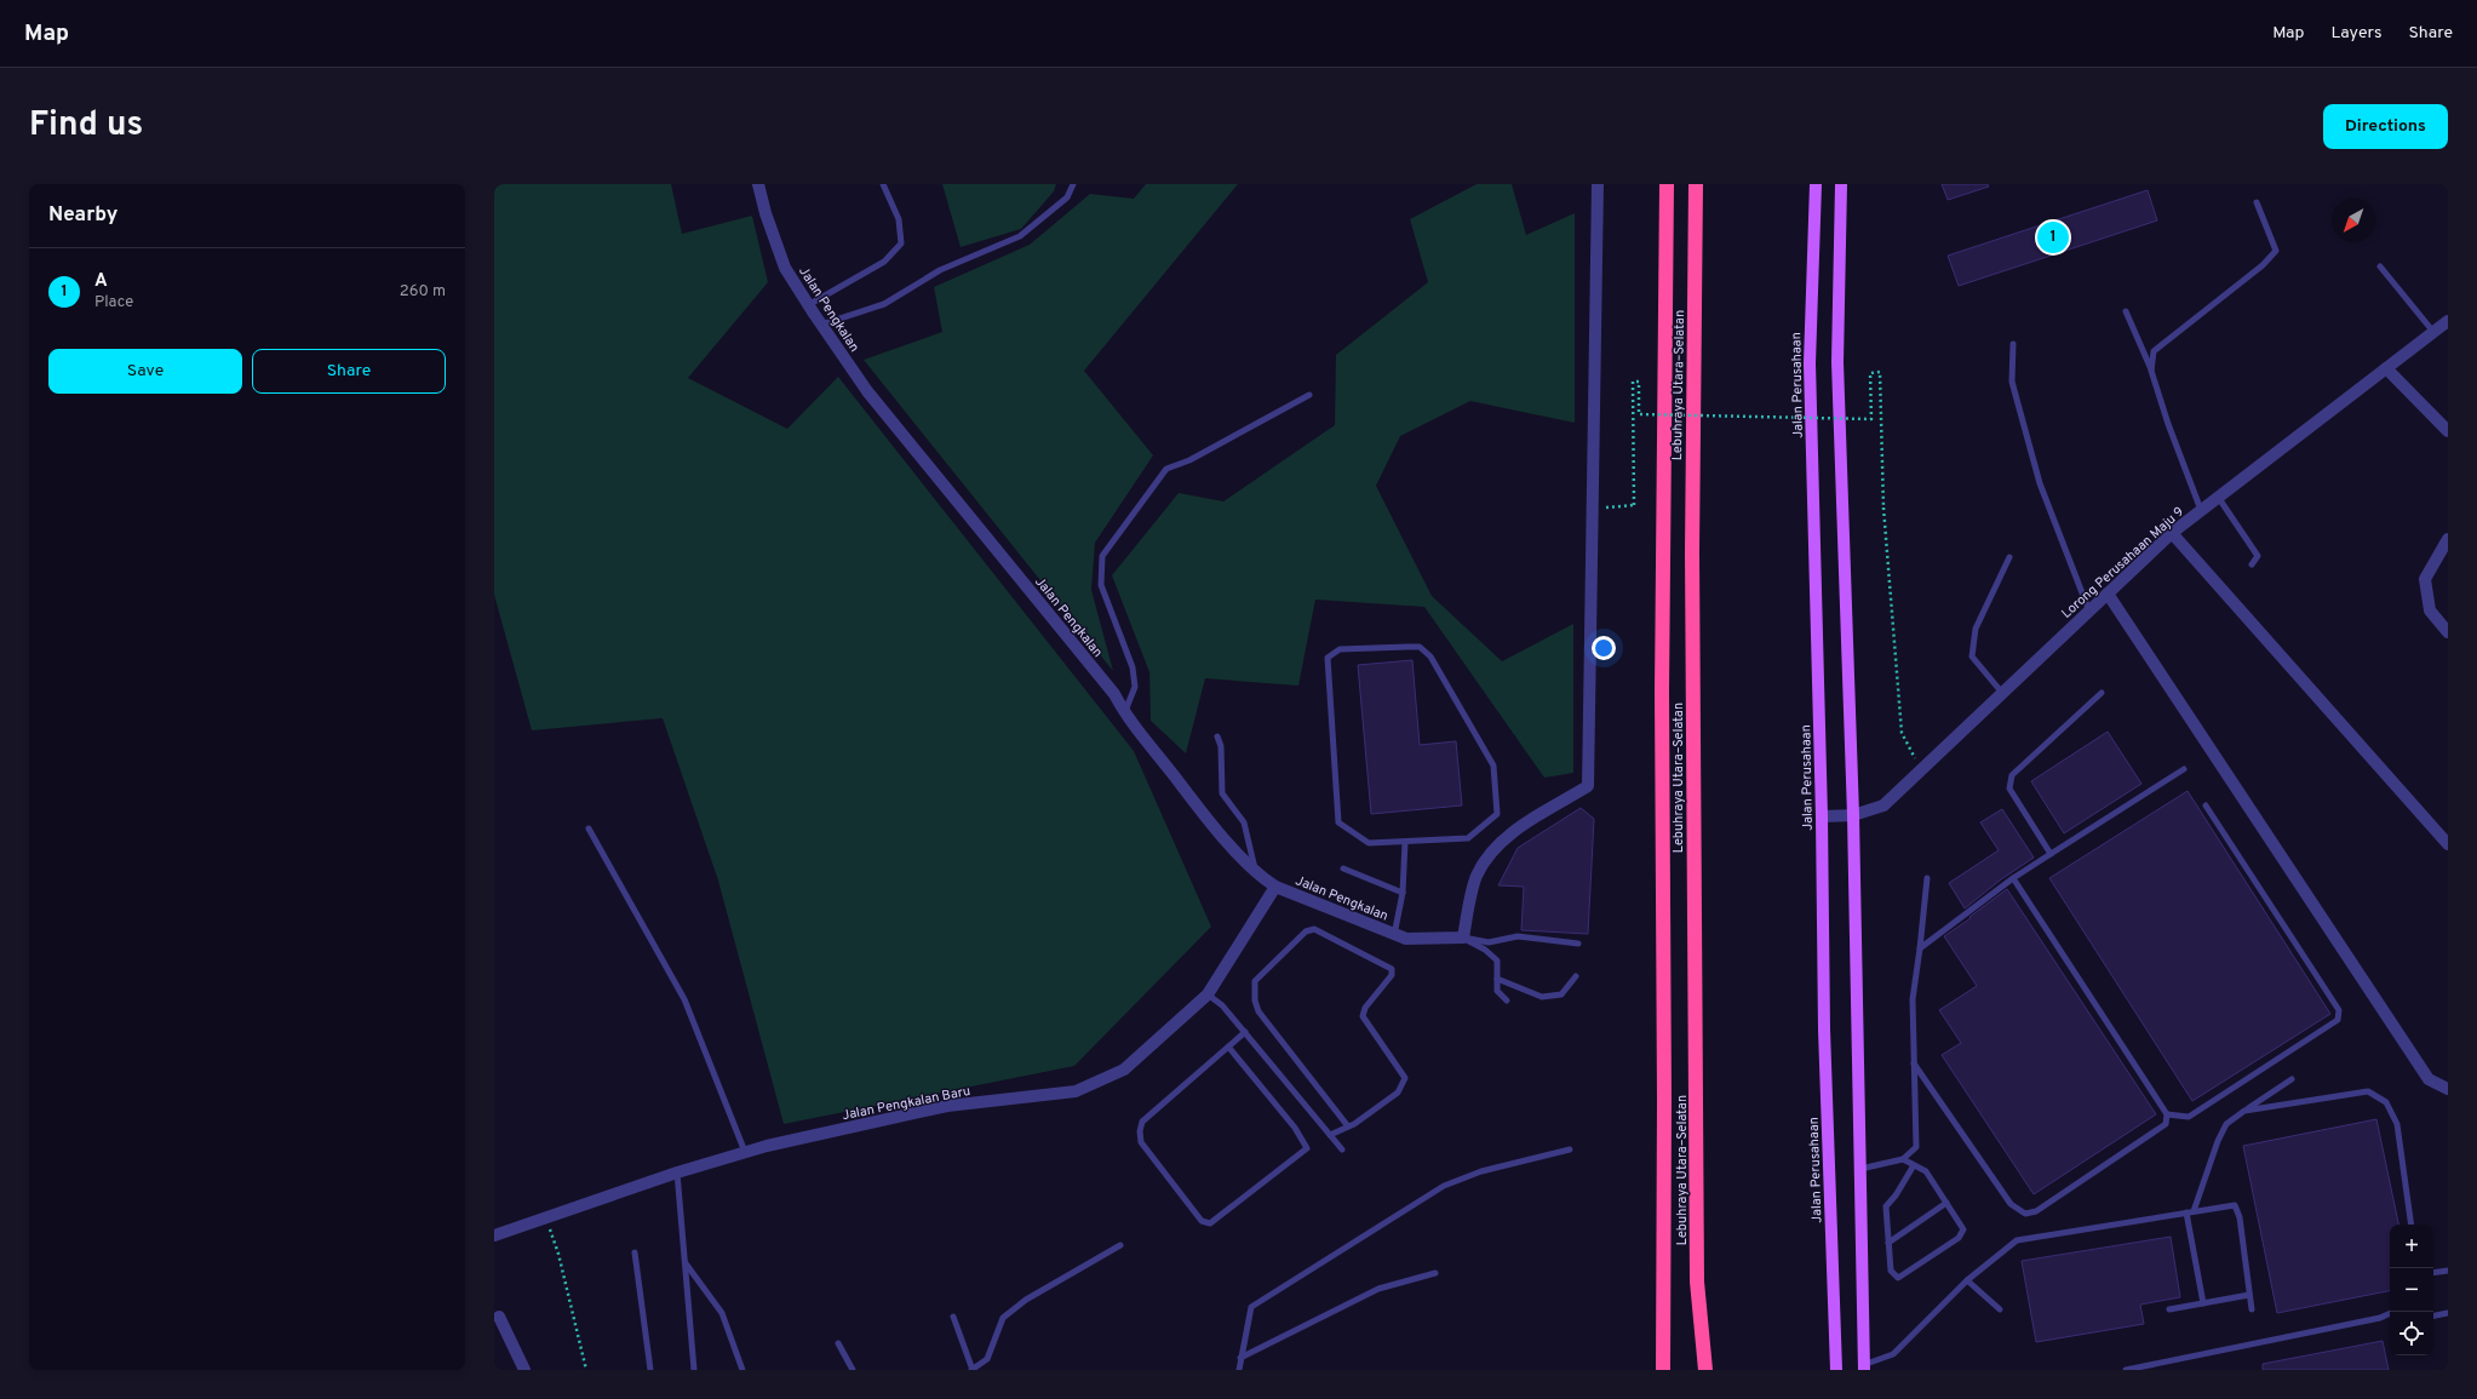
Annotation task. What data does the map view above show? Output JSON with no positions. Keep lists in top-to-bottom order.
{
  "streets": {
    "highway": ["Lebuhraya Utara–Selatan"],
    "main road": ["Jalan Perusahaan"],
    "street": ["Jalan Pengkalan", "Lorong Perusahaan Maju 9", "Jalan Pengkalan Baru"]
  },
  "crossings": [
    ["Jalan Pengkalan", "Jalan Pengkalan Baru"],
    ["Jalan Perusahaan", "Lorong Perusahaan Maju 9"]
  ],
  "north": "bottom left",
  "page": {
    "header": "Map",
    "nav": ["Map", "Layers", "Share"],
    "title": "Find us",
    "buttons": [
      "Directions",
      ["Save", "Share"]
    ],
    "heading": "Nearby",
    "pins": "1",
    "list": [
      {
        "mark": "1",
        "name": "A",
        "note": "Place",
        "value": "260 m"
      }
    ],
    "map_buttons": ["+", "−"]
  }
}
